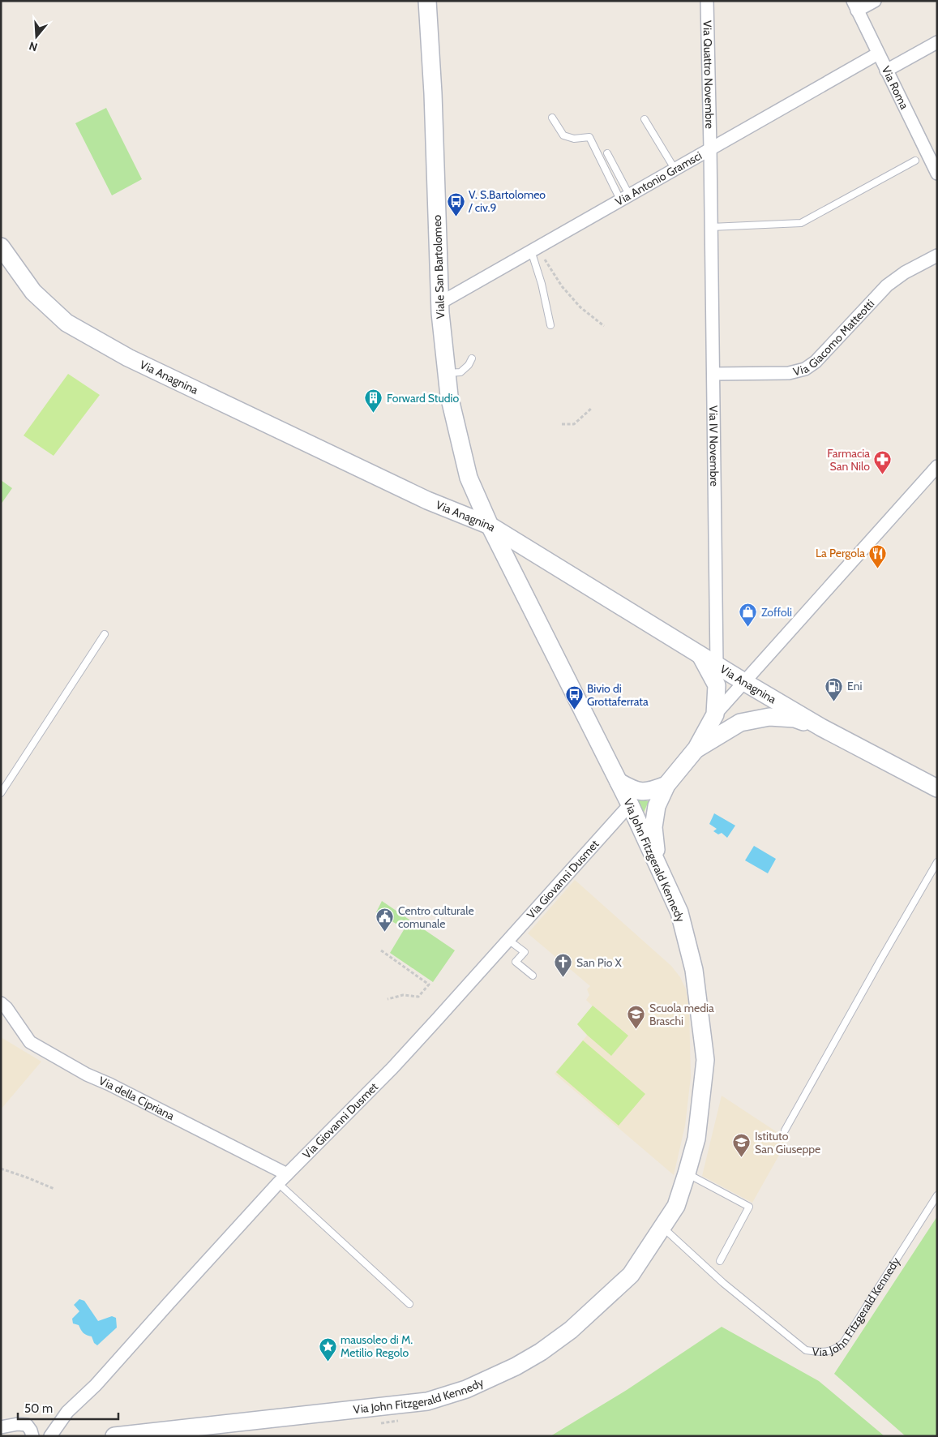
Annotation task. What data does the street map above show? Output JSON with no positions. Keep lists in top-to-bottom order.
{
  "streets": {
    "main road": ["Viale San Bartolomeo", "Via Anagnina", "Via John Fitzgerald Kennedy"],
    "street": [
      "Via Quattro Novembre",
      "Via Roma",
      "Via Antonio Gramsci",
      "Via Giacomo Matteotti",
      "Via IV Novembre",
      "Via Giovanni Dusmet",
      "Via della Cipriana"
    ]
  },
  "crossings": [
    ["Via Quattro Novembre", "Via Antonio Gramsci"],
    ["Via Quattro Novembre", "Via IV Novembre"],
    ["Via Roma", "Via Antonio Gramsci"],
    ["Via Antonio Gramsci", "Viale San Bartolomeo"],
    ["Via Antonio Gramsci", "Via IV Novembre"],
    ["Viale San Bartolomeo", "Via Anagnina"],
    ["Viale San Bartolomeo", "Via John Fitzgerald Kennedy"],
    ["Via Giacomo Matteotti", "Via IV Novembre"],
    ["Via Anagnina", "Via IV Novembre"],
    ["Via John Fitzgerald Kennedy", "Via Giovanni Dusmet"],
    ["Via Giovanni Dusmet", "Via della Cipriana"]
  ],
  "places": {
    "bus stop": ["V. S.Bartolomeo / civ.9", "Bivio di Grottaferrata"],
    "building": ["Forward Studio"],
    "pharmacy": ["Farmacia San Nilo"],
    "restaurant": ["La Pergola"],
    "shop": ["Zoffoli"],
    "fuel station": ["Eni"],
    "public building": ["Centro culturale comunale"],
    "church": ["San Pio X"],
    "school or university": ["Scuola media Braschi", "Istituto San Giuseppe"],
    "place": ["mausoleo di M. Metilio Regolo"]
  },
  "scale_bar": "50 m",
  "north": "bottom"
}
